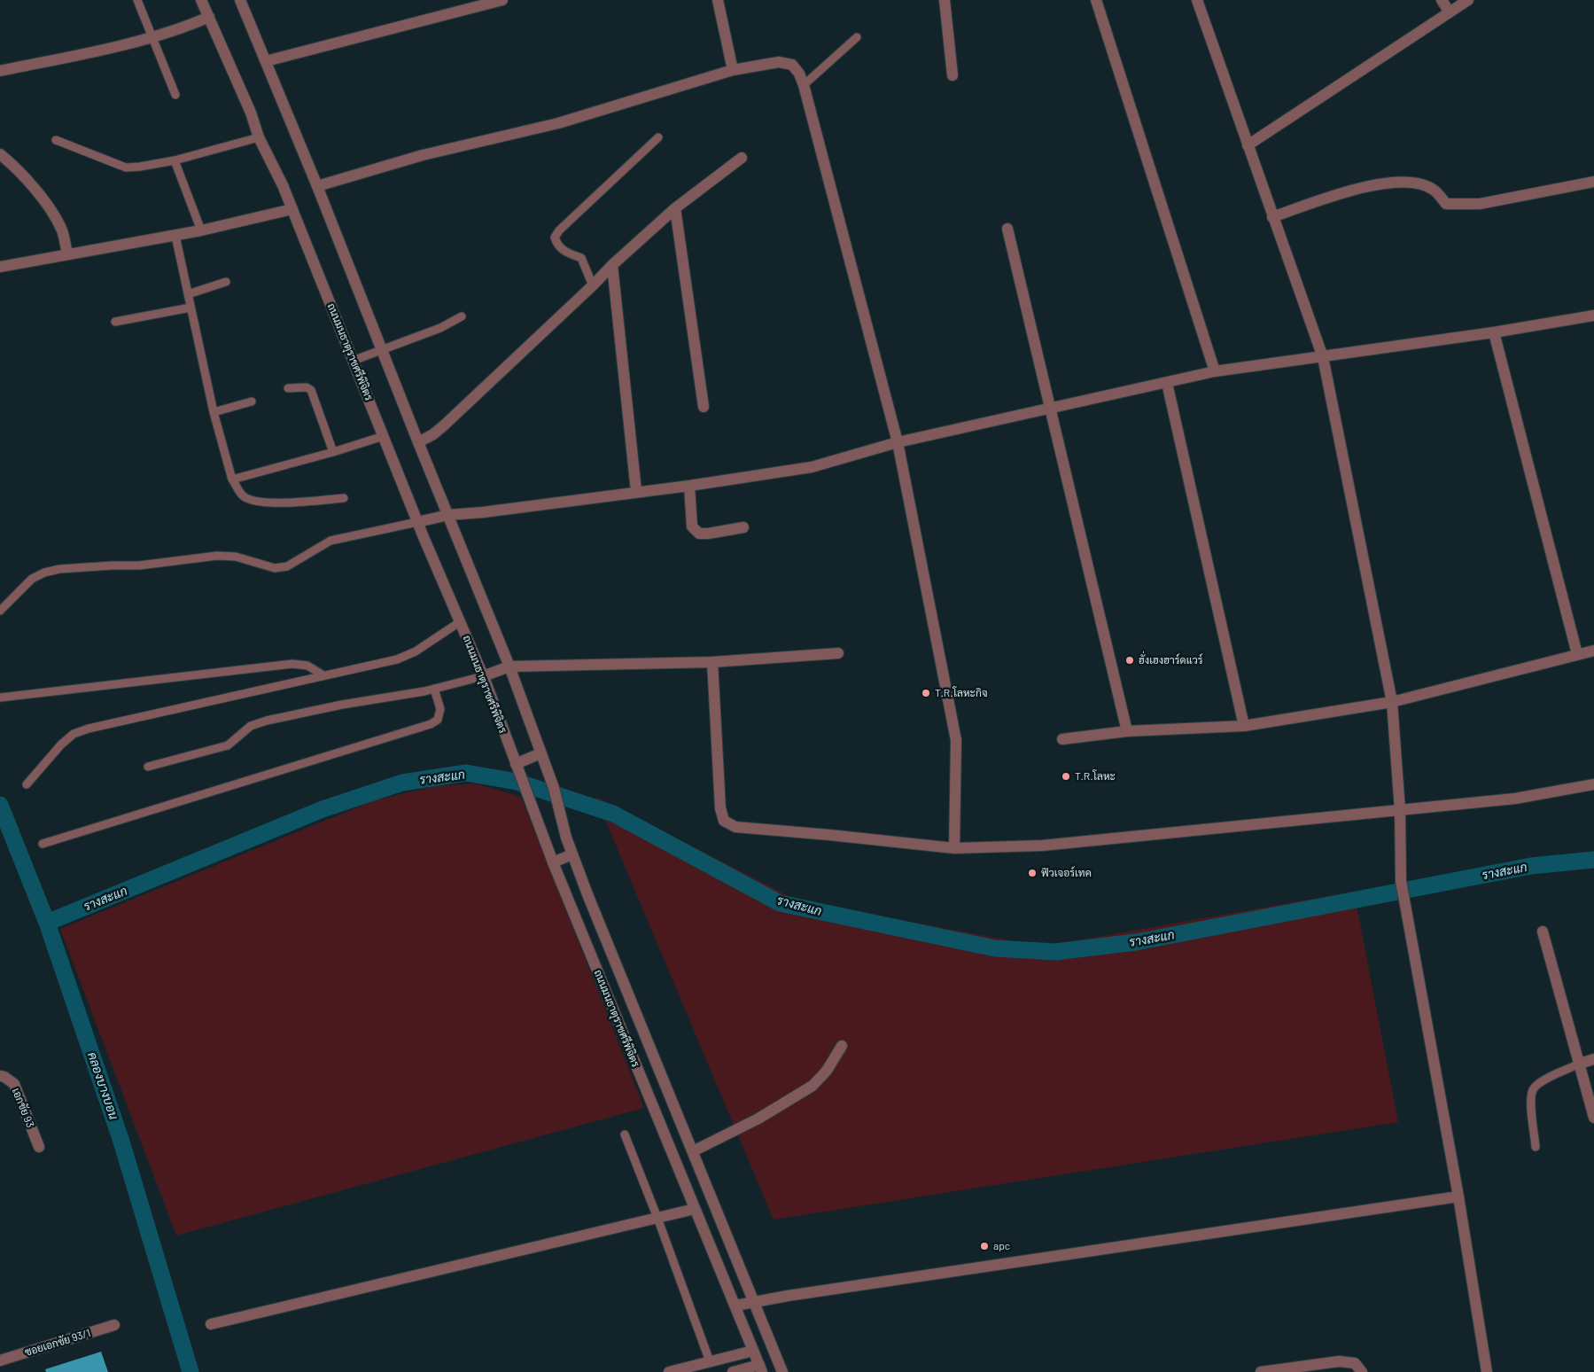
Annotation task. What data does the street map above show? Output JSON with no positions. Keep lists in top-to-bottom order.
{
  "streets": {
    "street": ["ถนนมนธาตุราชศรีพิจิตร", "เอกชัย 93", "ซอยเอกชัย 93/1"]
  },
  "water": ["รางสะแก", "คลองบางบอน"],
  "places": [
    "ฮั่งเฮงฮาร์ดแวร์",
    "T.R.โลหะกิจ",
    "T.R.โลหะ",
    "ฟิวเจอร์เทค",
    "apc"
  ]
}
